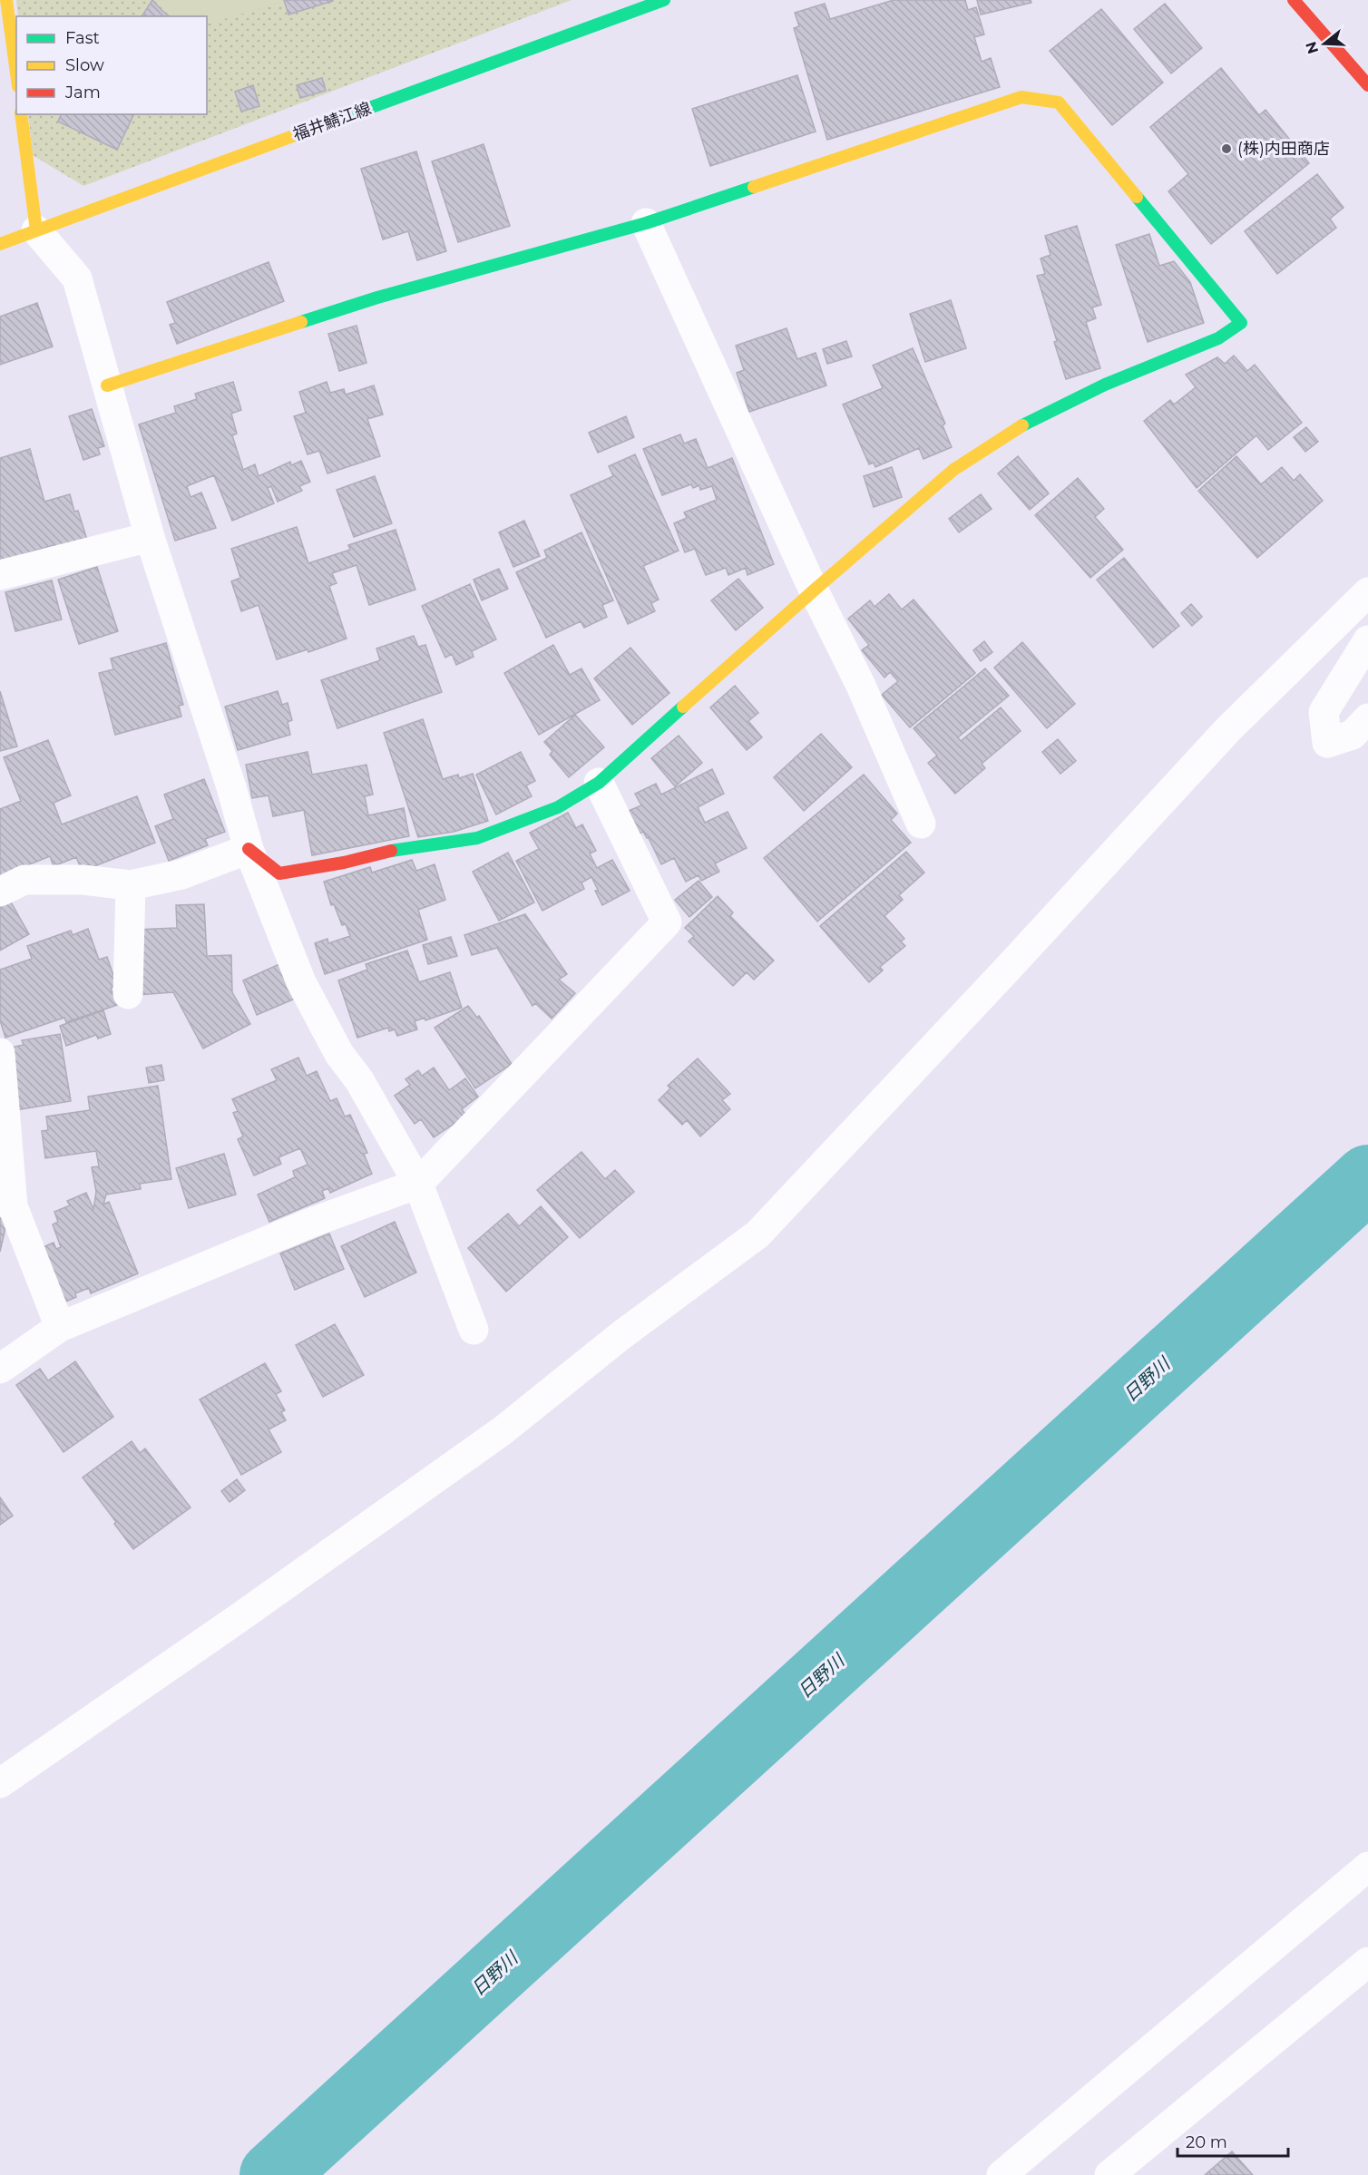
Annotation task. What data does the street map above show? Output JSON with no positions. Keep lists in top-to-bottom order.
{
  "streets": {
    "street": ["福井鯖江線"]
  },
  "water": ["日野川"],
  "places": ["(株)内田商店"],
  "legend": ["Fast", "Slow", "Jam"],
  "scale_bar": "20 m",
  "north": "left"
}
